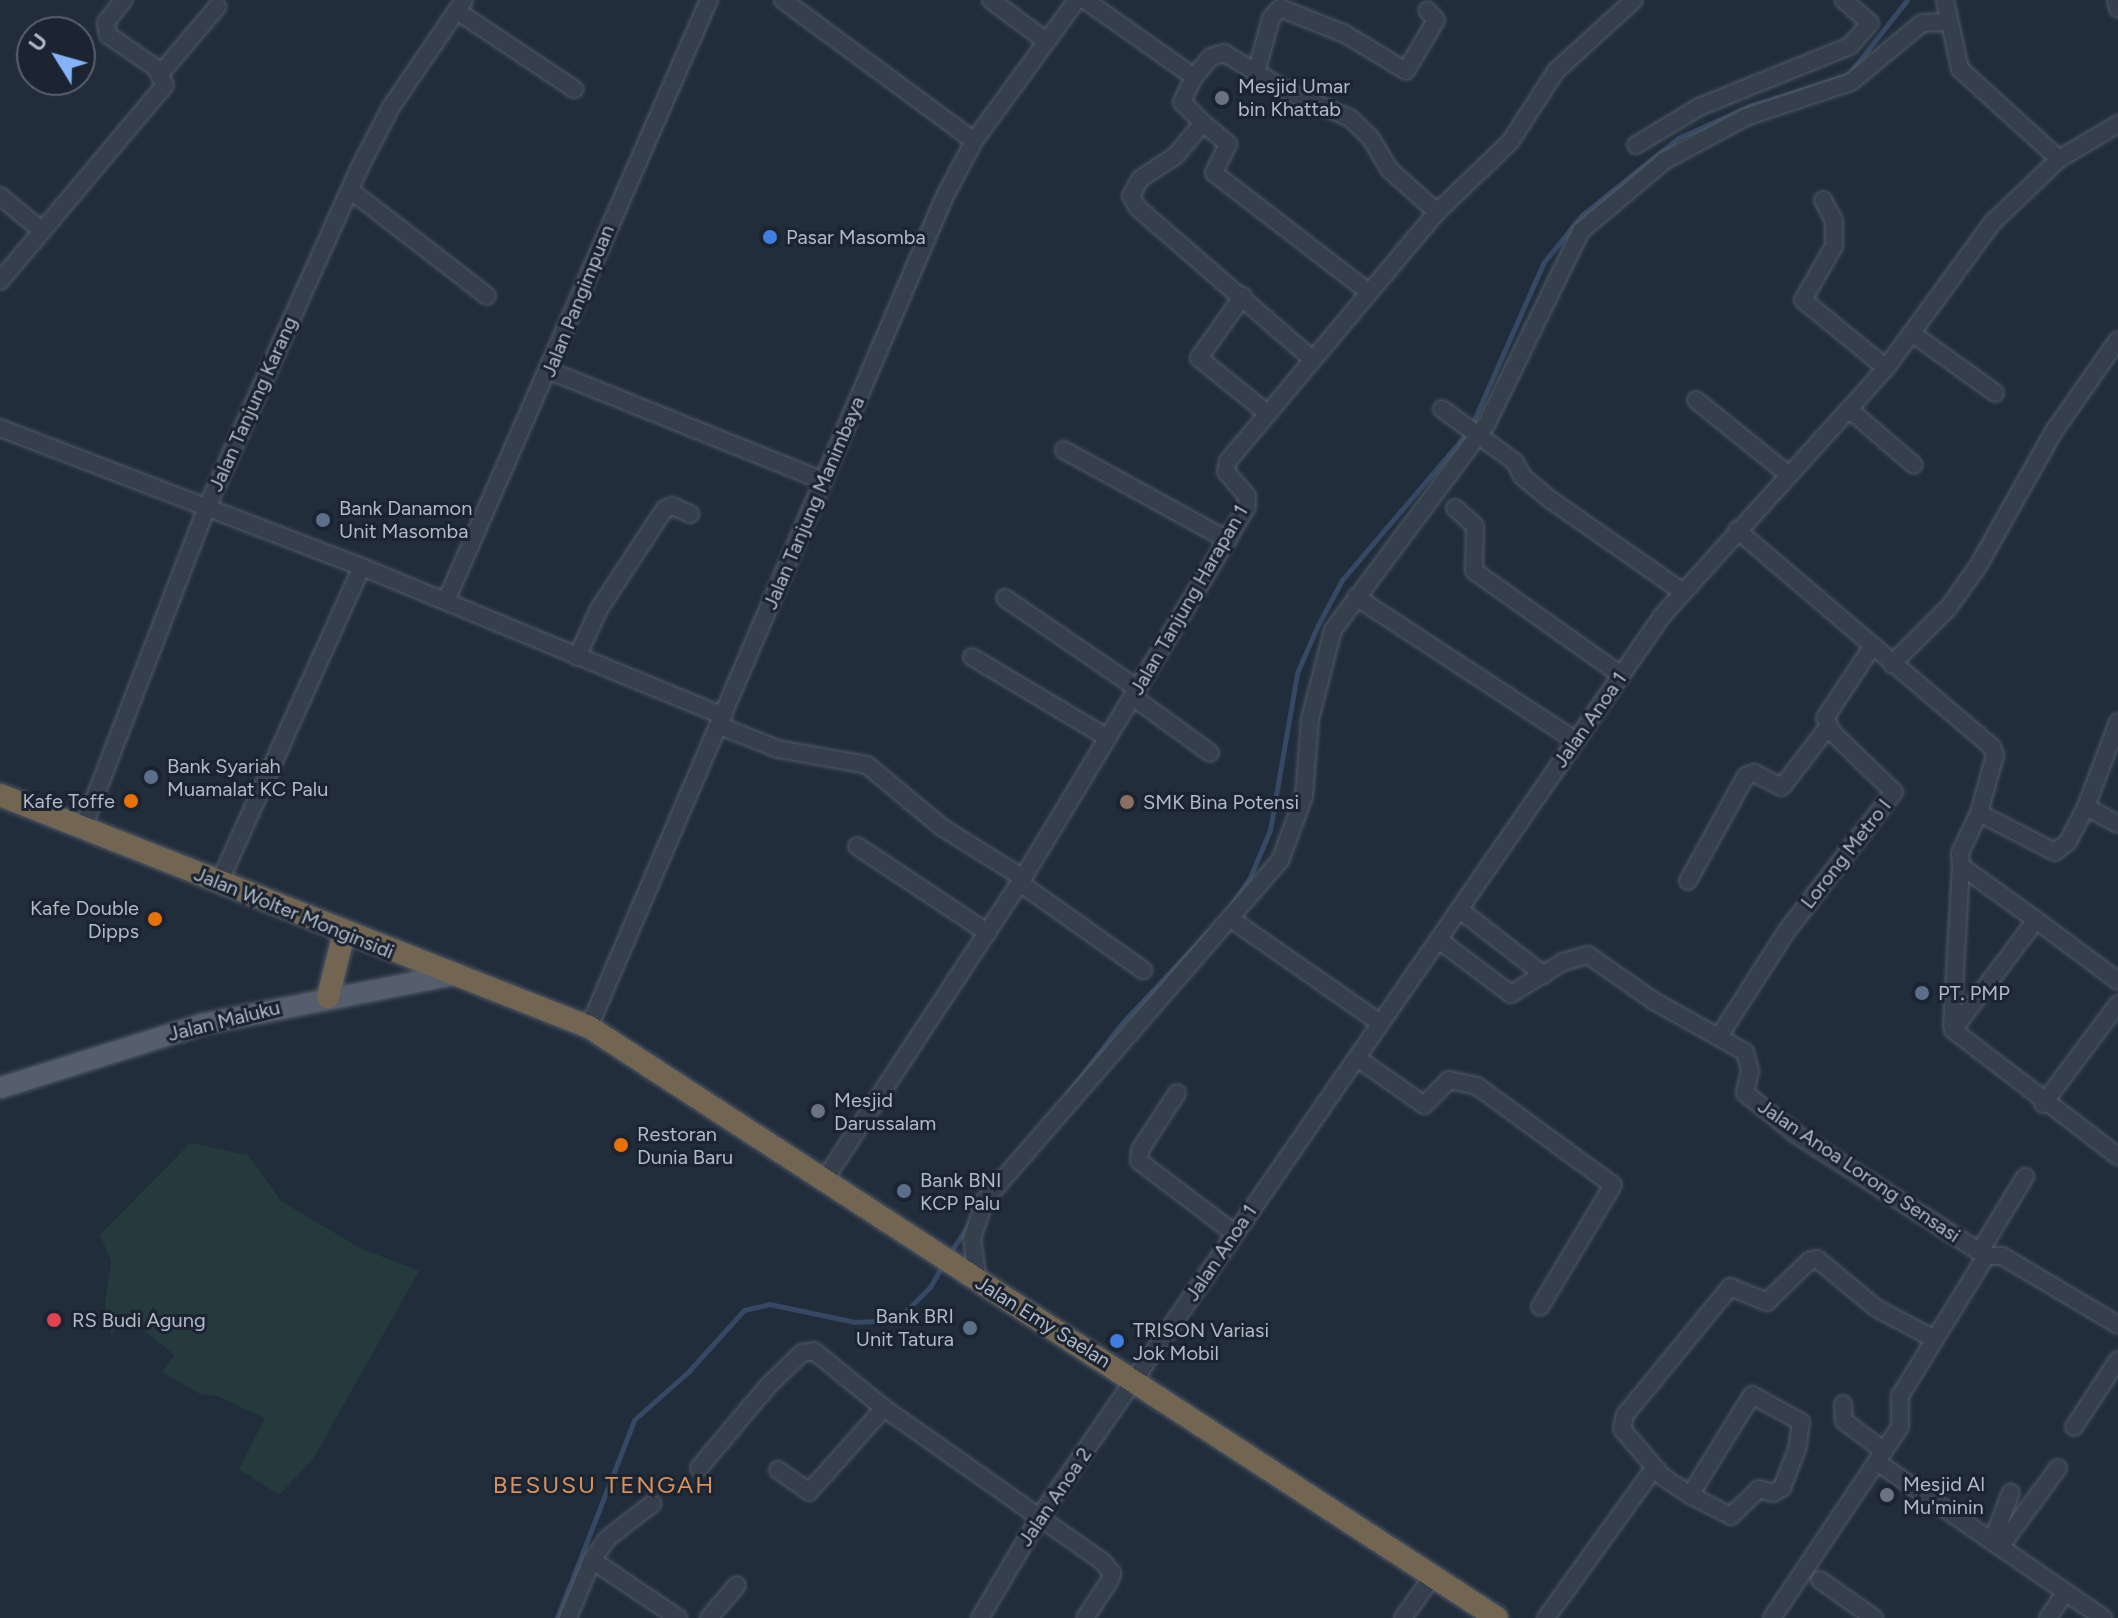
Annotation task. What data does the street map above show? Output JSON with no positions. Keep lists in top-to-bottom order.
{
  "streets": {
    "highway": ["Jalan Wolter Monginsidi", "Jalan Emy Saelan"],
    "main road": ["Jalan Maluku"],
    "street": [
      "Jalan Pangimpuan",
      "Jalan Tanjung Karang",
      "Jalan Tanjung Manimbaya",
      "Jalan Tanjung Harapan 1",
      "Jalan Anoa 1",
      "Lorong Metro I",
      "Jalan Anoa Lorong Sensasi",
      "Jalan Anoa 2"
    ]
  },
  "crossings": [
    ["Jalan Tanjung Karang", "Jalan Wolter Monginsidi"],
    ["Jalan Tanjung Manimbaya", "Jalan Wolter Monginsidi"],
    ["Jalan Tanjung Manimbaya", "Jalan Emy Saelan"],
    ["Jalan Tanjung Harapan 1", "Jalan Emy Saelan"],
    ["Jalan Anoa 1", "Jalan Anoa Lorong Sensasi"],
    ["Jalan Anoa 1", "Jalan Emy Saelan"],
    ["Jalan Anoa 1", "Jalan Anoa 2"],
    ["Lorong Metro I", "Jalan Anoa Lorong Sensasi"],
    ["Jalan Wolter Monginsidi", "Jalan Maluku"],
    ["Jalan Wolter Monginsidi", "Jalan Emy Saelan"],
    ["Jalan Emy Saelan", "Jalan Anoa 2"]
  ],
  "districts": ["BESUSU TENGAH"],
  "places": [
    "Mesjid Umar bin Khattab",
    "Pasar Masomba",
    "Bank Danamon Unit Masomba",
    "Bank Syariah Muamalat KC Palu",
    "Kafe Toffe",
    "SMK Bina Potensi",
    "Kafe Double Dipps",
    "PT. PMP",
    "Mesjid Darussalam",
    "Restoran Dunia Baru",
    "Bank BNI KCP Palu",
    "RS Budi Agung",
    "Bank BRI Unit Tatura",
    "TRISON Variasi Jok Mobil",
    "Mesjid Al Mu'minin"
  ],
  "north": "top left"
}
